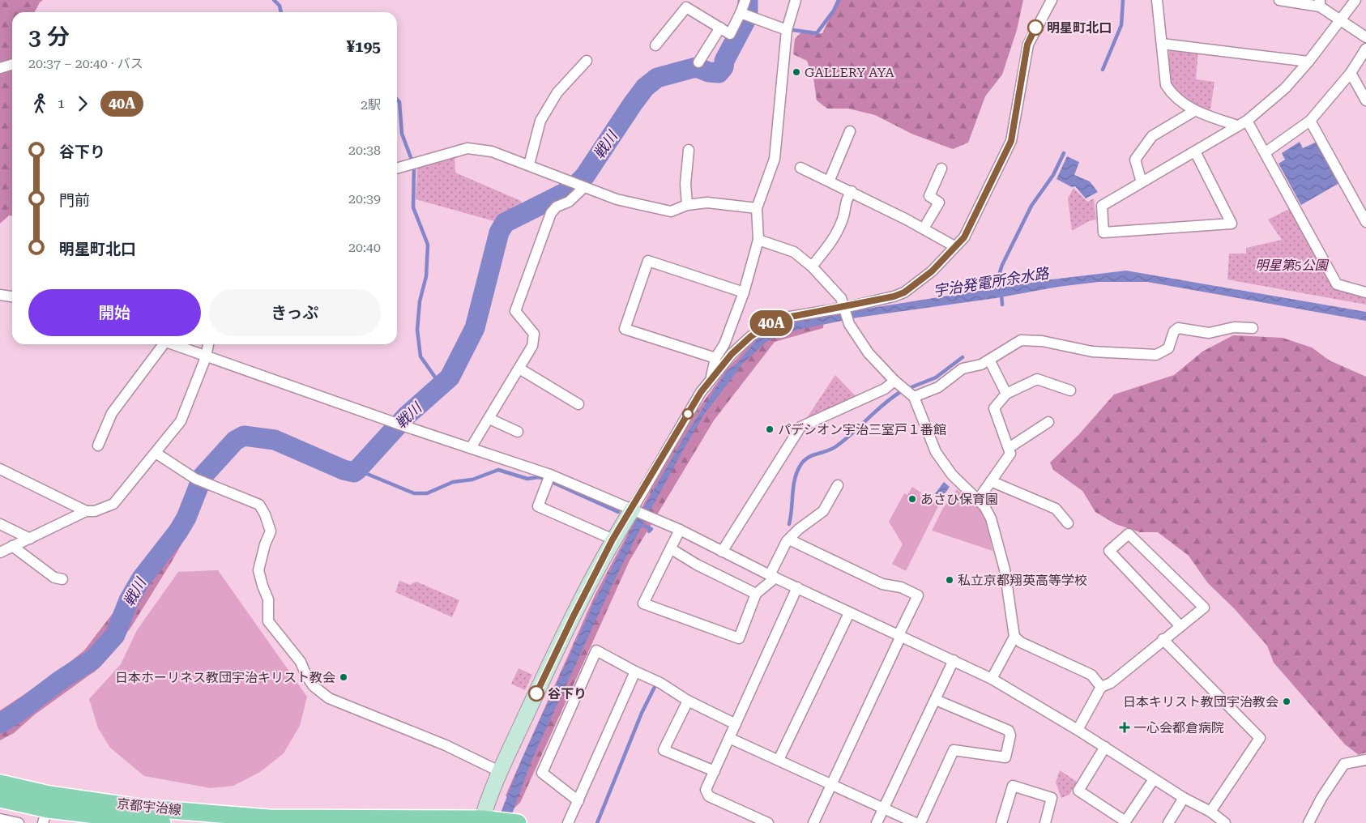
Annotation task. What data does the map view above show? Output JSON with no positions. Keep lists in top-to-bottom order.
{
  "streets": {
    "main road": ["京都宇治線"]
  },
  "water": ["戦川", "宇治発電所余水路"],
  "parks": ["明星第5公園"],
  "places": {
    "other": [
      "明星町北口",
      "GALLERY AYA",
      "パデシオン宇治三室戸１番館",
      "あさひ保育園",
      "私立京都翔英高等学校",
      "日本ホーリネス教団宇治キリスト教会",
      "谷下り",
      "日本キリスト教団宇治教会"
    ],
    "health": ["一心会都倉病院"]
  },
  "lines": ["bus line 40A"],
  "page": {
    "on_map": "40A",
    "heading": ["3 分", "20:37 – 20:40 · バス", "¥195"],
    "legs": ["1", "40A", "2駅"],
    "list": [
      {
        "name": "谷下り",
        "value": "20:38"
      },
      {
        "name": "門前",
        "value": "20:39"
      },
      {
        "name": "明星町北口",
        "value": "20:40"
      }
    ],
    "buttons": ["開始", "きっぷ"]
  }
}
